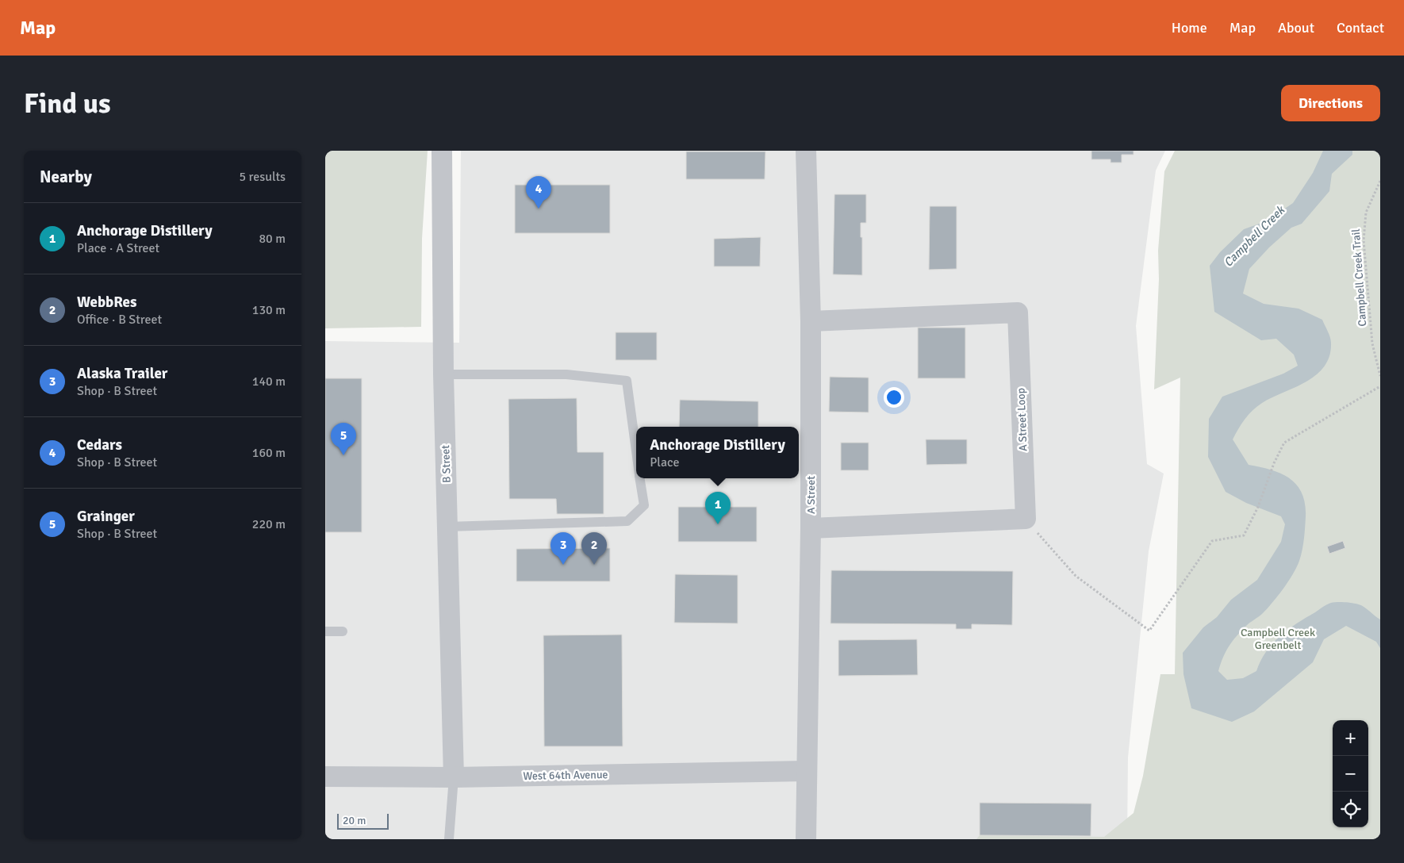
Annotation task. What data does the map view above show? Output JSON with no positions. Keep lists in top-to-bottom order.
{
  "streets": {
    "street": [
      "A Street Loop",
      "B Street",
      "A Street",
      "West 64th Avenue"
    ],
    "path": ["Campbell Creek Trail"]
  },
  "crossings": [
    ["A Street Loop", "A Street"],
    ["B Street", "West 64th Avenue"],
    ["A Street", "West 64th Avenue"]
  ],
  "water": ["Campbell Creek"],
  "parks": ["Campbell Creek Greenbelt"],
  "scale_bar": "20 m",
  "page": {
    "header": "Map",
    "nav": [
      "Home",
      "Map",
      "About",
      "Contact"
    ],
    "buttons": "Directions",
    "title": "Find us",
    "heading": ["Nearby", "5 results"],
    "pins": [
      "4",
      "5",
      "1",
      "2",
      "3"
    ],
    "list": [
      {
        "mark": "1",
        "name": "Anchorage Distillery",
        "note": "Place · A Street",
        "value": "80 m"
      },
      {
        "mark": "2",
        "name": "WebbRes",
        "note": "Office · B Street",
        "value": "130 m"
      },
      {
        "mark": "3",
        "name": "Alaska Trailer",
        "note": "Shop · B Street",
        "value": "140 m"
      },
      {
        "mark": "4",
        "name": "Cedars",
        "note": "Shop · B Street",
        "value": "160 m"
      },
      {
        "mark": "5",
        "name": "Grainger",
        "note": "Shop · B Street",
        "value": "220 m"
      }
    ],
    "popup": ["Anchorage Distillery", "Place"],
    "map_buttons": ["+", "−"],
    "scale": "20 m"
  }
}
